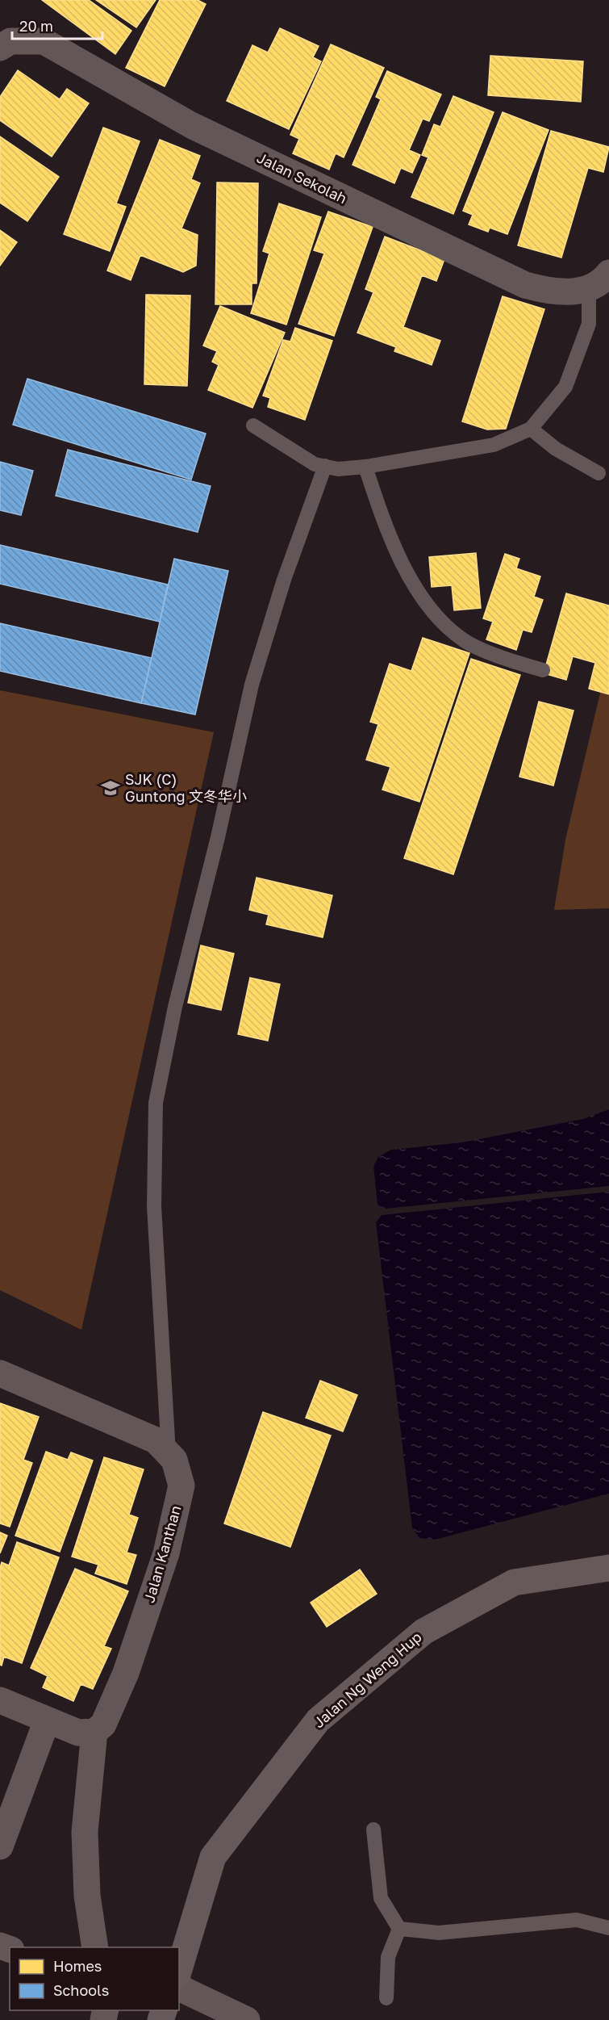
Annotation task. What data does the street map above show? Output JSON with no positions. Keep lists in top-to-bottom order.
{
  "streets": {
    "main road": ["Jalan Ng Weng Hup"],
    "street": ["Jalan Sekolah", "Jalan Kanthan"]
  },
  "places": {
    "school or university": ["SJK (C) Guntong 文冬华小"]
  },
  "legend": ["Homes", "Schools"],
  "scale_bar": "20 m"
}
